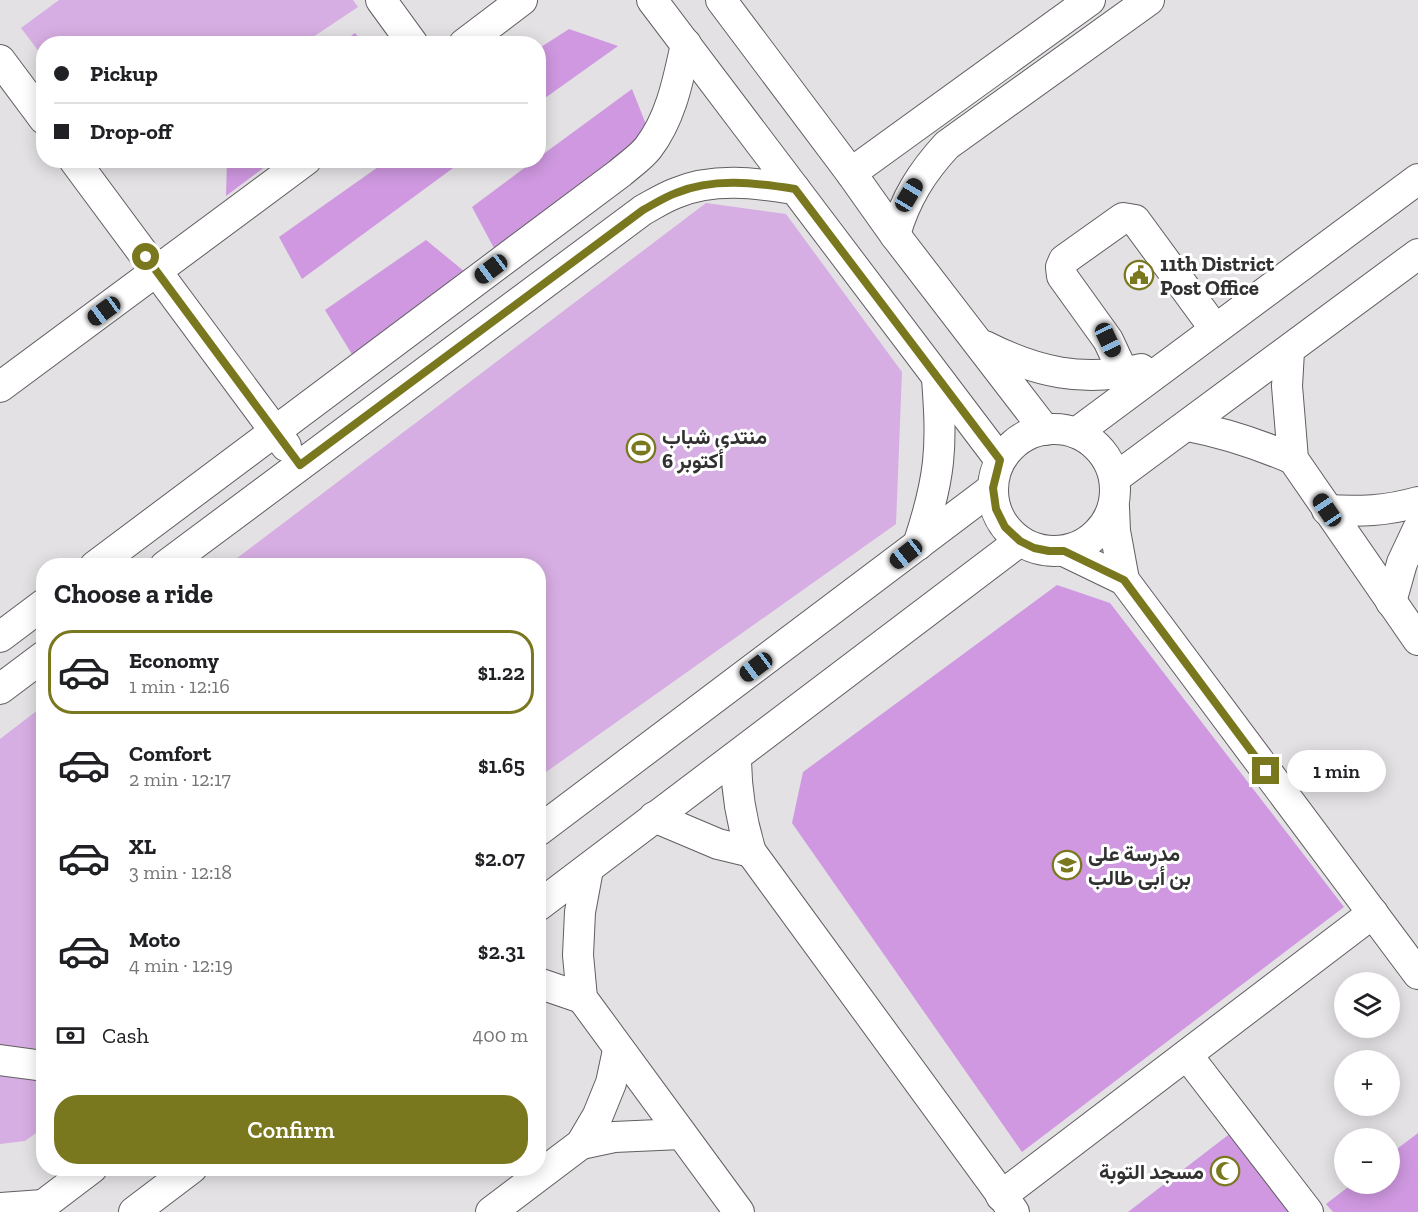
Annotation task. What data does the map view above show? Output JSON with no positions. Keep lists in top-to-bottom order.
{
  "places": {
    "public building": ["11th District Post Office"],
    "sports": ["منتدى شباب 6 أكتوبر"],
    "school or university": ["مدرسة على بن أبى طالب"],
    "mosque": ["مسجد التوبة"]
  },
  "page": {
    "banner": ["Pickup", "Drop-off"],
    "heading": "Choose a ride",
    "list": [
      {
        "name": "Economy",
        "note": "1 min · 12:16",
        "value": "$1.22"
      },
      {
        "name": "Comfort",
        "note": "2 min · 12:17",
        "value": "$1.65"
      },
      {
        "name": "XL",
        "note": "3 min · 12:18",
        "value": "$2.07"
      },
      {
        "name": "Moto",
        "note": "4 min · 12:19",
        "value": "$2.31"
      }
    ],
    "bubble": "1 min",
    "map_buttons": ["+", "−"],
    "pay": ["Cash", "400 m"],
    "buttons": "Confirm"
  }
}
